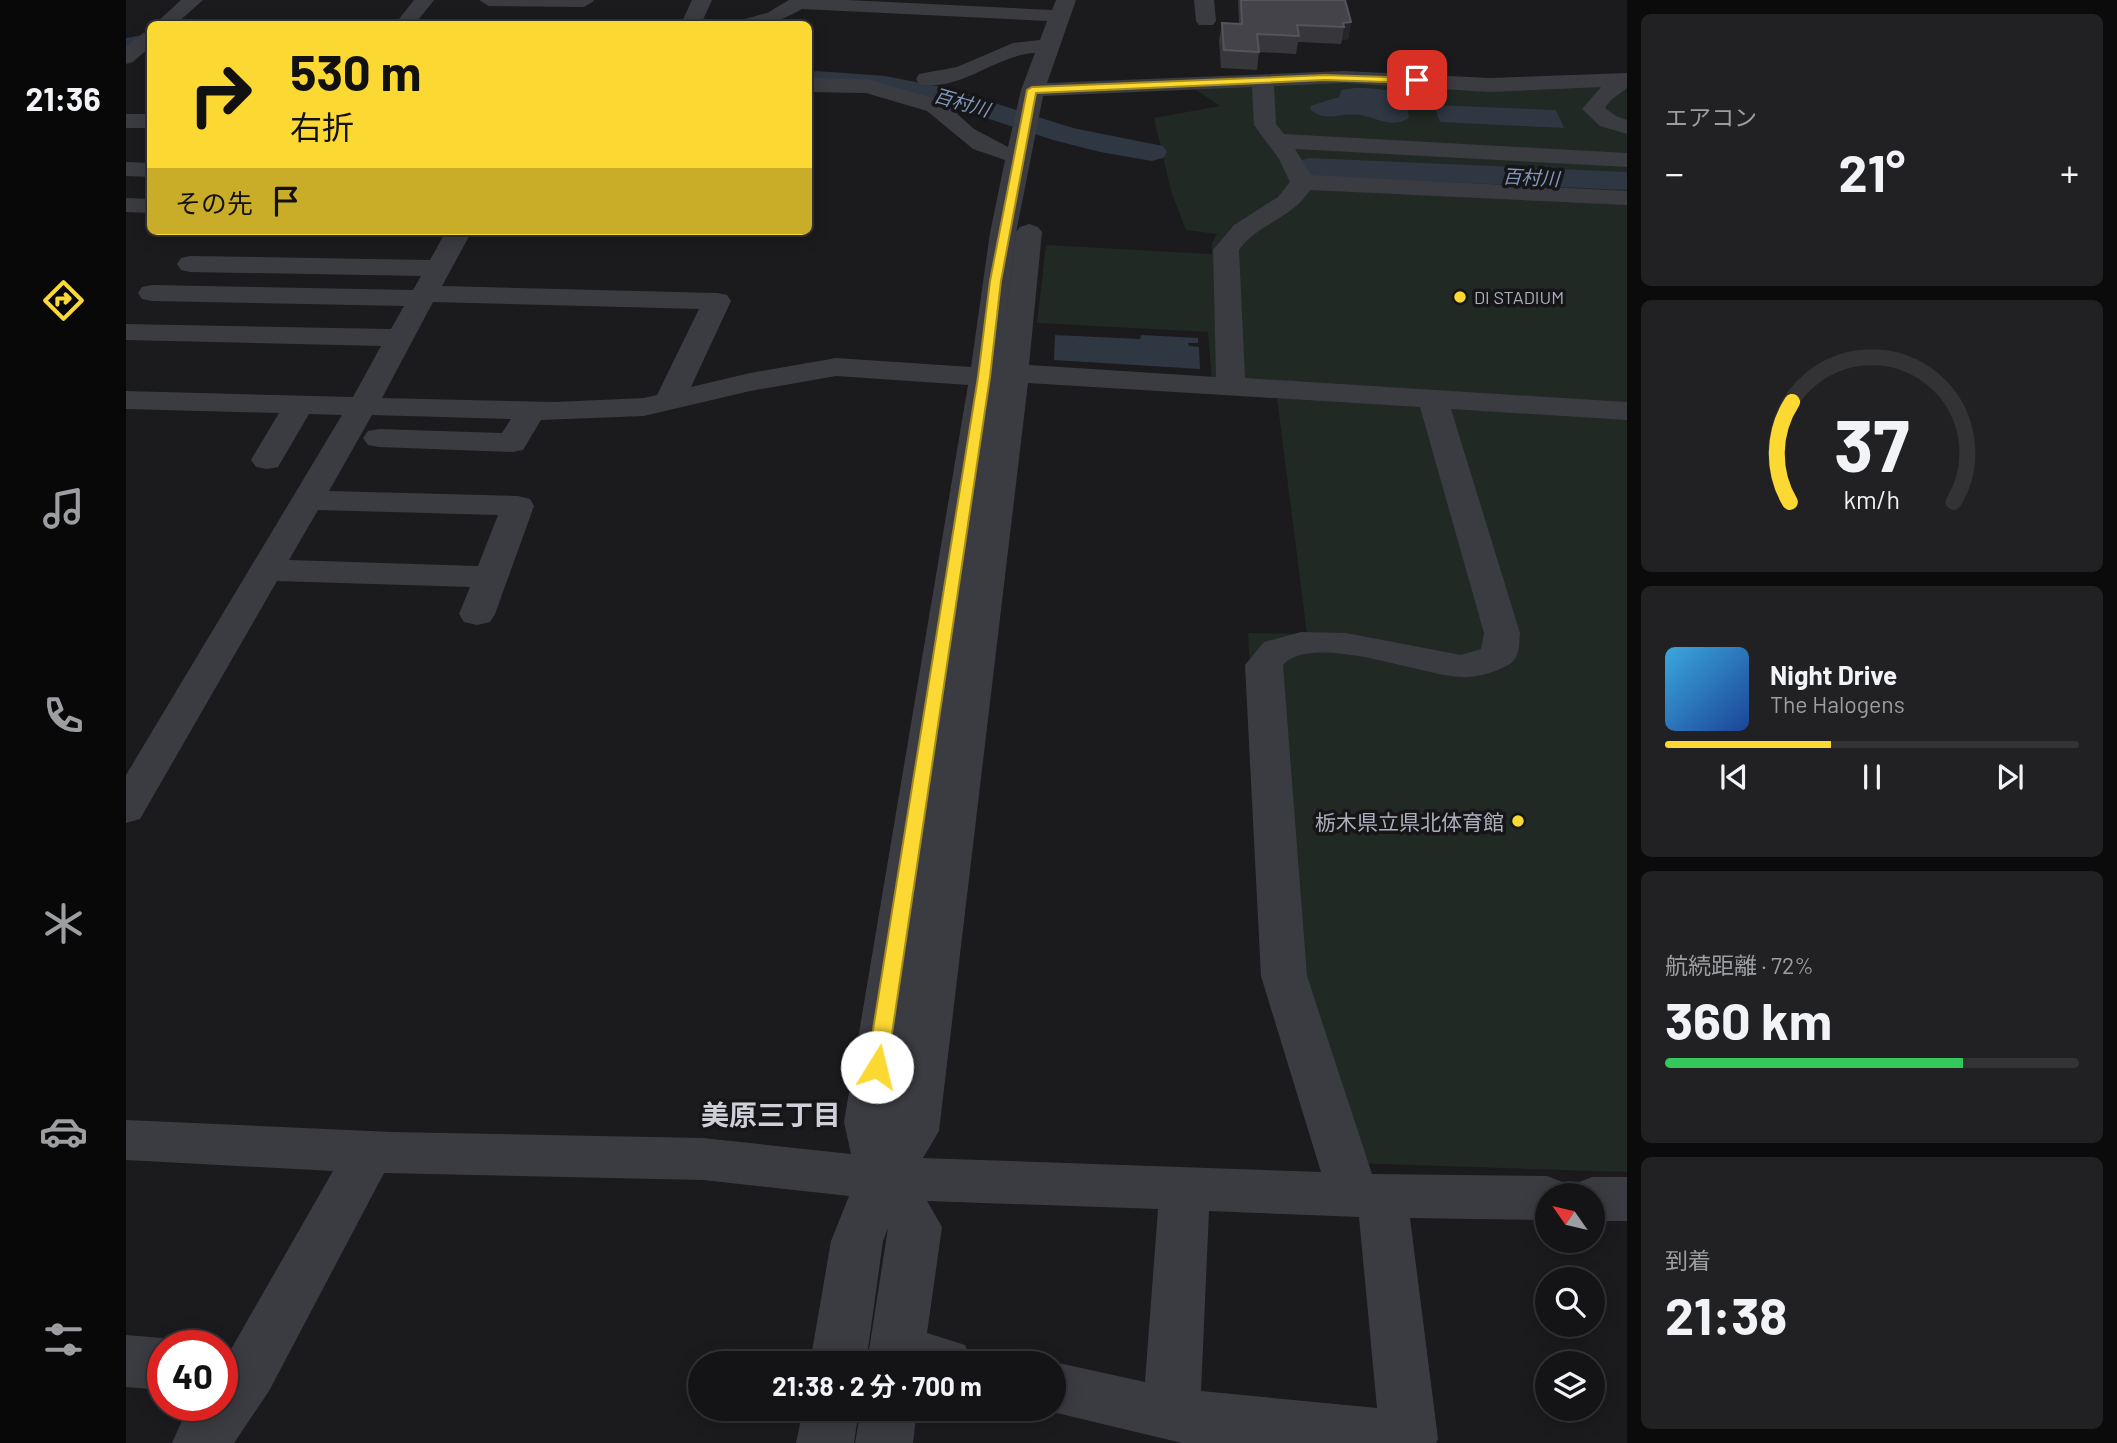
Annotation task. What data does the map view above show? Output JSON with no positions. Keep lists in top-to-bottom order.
{
  "districts": ["美原三丁目"],
  "water": ["百村川"],
  "places": ["DI STADIUM", "栃木県立県北体育館"],
  "north": "top left",
  "page": {
    "tabs": "21:36",
    "tile": [
      "エアコン",
      ["航続距離 · 72%", "360 km"],
      ["到着", "21:38"]
    ],
    "turn": ["530 m", "右折"],
    "heat": ["−", "21°", "+"],
    "then": "その先",
    "song": ["Night Drive", "The Halogens"],
    "limit": "40",
    "trip": "21:38 · 2 分 · 700 m",
    "gauge": ["37", "km/h"]
  }
}
